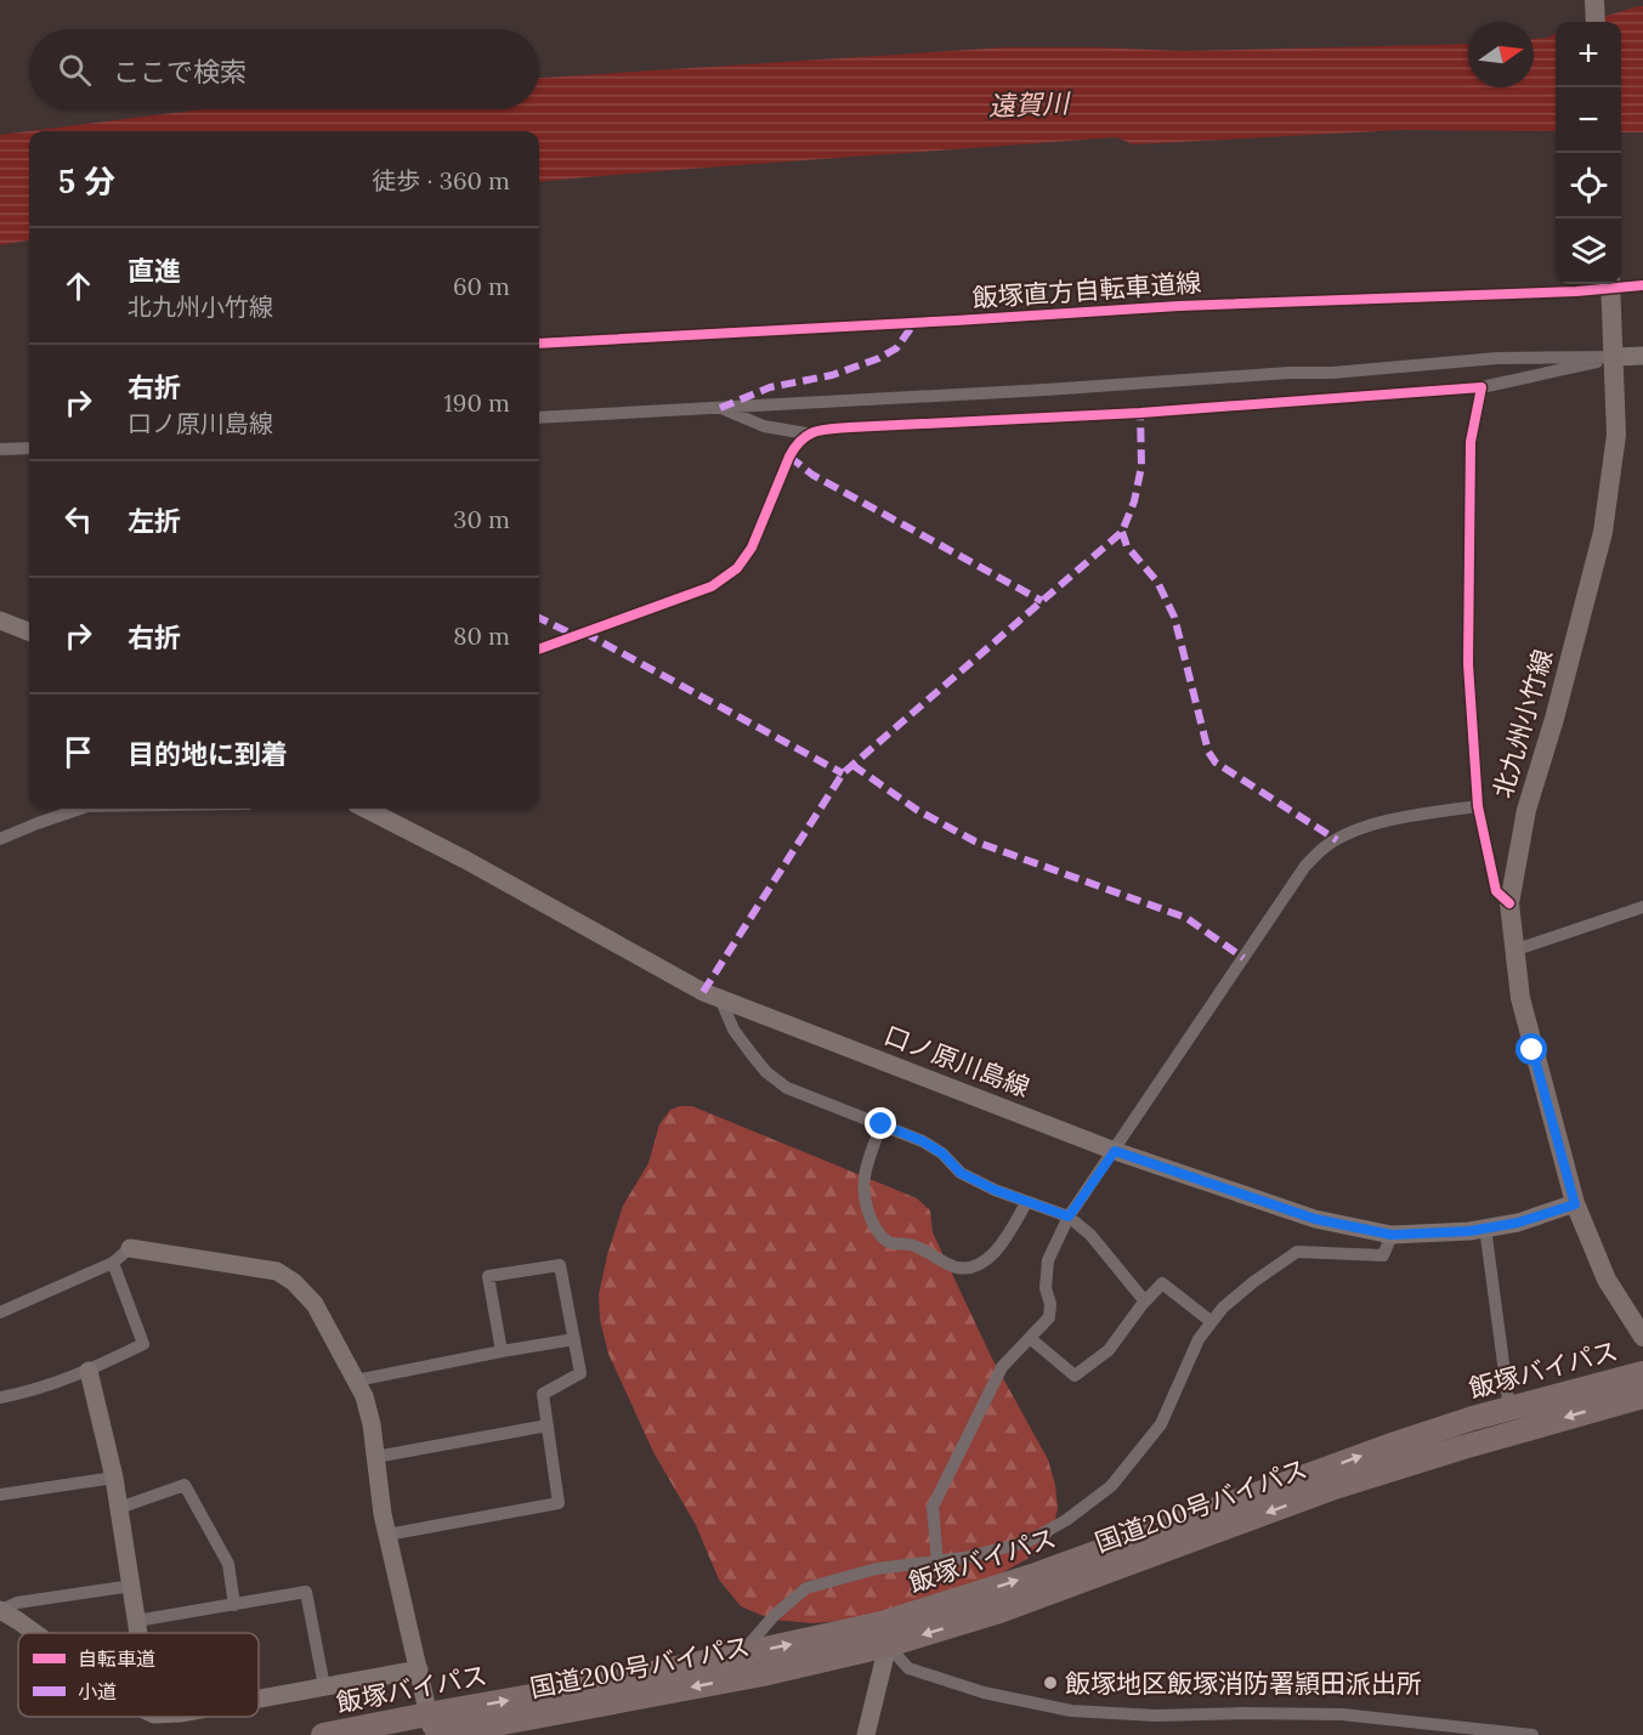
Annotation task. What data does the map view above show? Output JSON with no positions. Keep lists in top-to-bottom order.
{
  "streets": {
    "highway": ["飯塚バイパス", "国道200号バイパス"],
    "main road": ["北九州小竹線"],
    "street": ["口ノ原川島線"],
    "cycle path": ["飯塚直方自転車道線"]
  },
  "crossings": [
    ["北九州小竹線", "口ノ原川島線"],
    ["飯塚バイパス", "国道200号バイパス"]
  ],
  "one_way": ["飯塚バイパス", "国道200号バイパス"],
  "water": ["遠賀川"],
  "places": ["飯塚地区飯塚消防署頴田派出所"],
  "legend": ["自転車道", "小道"],
  "north": "right",
  "page": {
    "map_buttons": ["+", "−"],
    "search": "ここで検索",
    "heading": ["5 分", "徒歩 · 360 m"],
    "list": [
      ["直進", "北九州小竹線", "60 m"],
      ["右折", "口ノ原川島線", "190 m"],
      ["左折", "30 m"],
      ["右折", "80 m"],
      "目的地に到着"
    ]
  }
}
